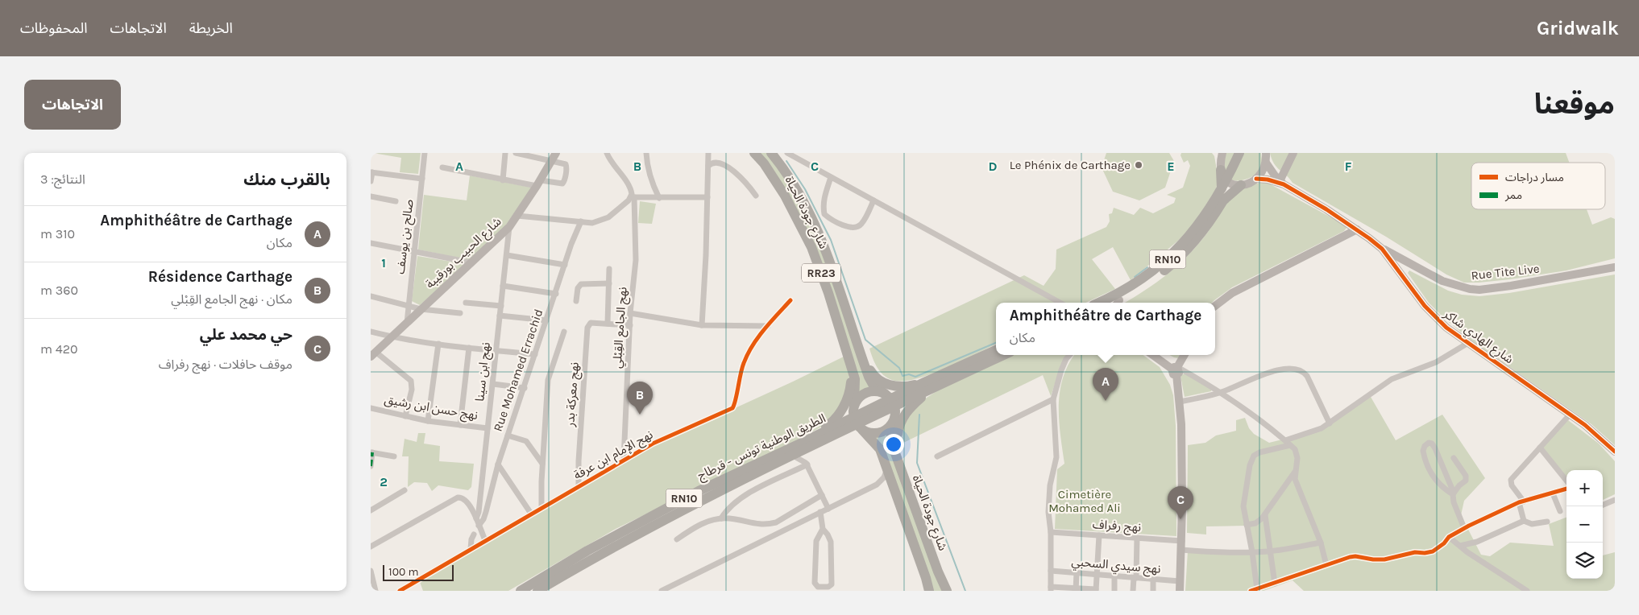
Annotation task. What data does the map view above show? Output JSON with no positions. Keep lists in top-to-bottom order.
{
  "streets": {
    "highway": [
      "شارع جودة الحياة",
      "RN10",
      "RR23",
      "الطريق الوطنية تونس - قرطاج"
    ],
    "street": [
      "صالح بن يوسف",
      "شارع الحبيب بورقيبة",
      "Rue Tite Live",
      "نهج الجامع القِبْلي",
      "شارع الهادي شاكر",
      "Rue Mohamed Errachid",
      "نهج ابن سينا",
      "نهج معركة بدر",
      "نهج حسن ابن رشيق",
      "نهج الإمام ابن عرفة",
      "نهج رفراف",
      "نهج سيدي السحبي"
    ]
  },
  "crossings": [
    ["شارع جودة الحياة", "الطريق الوطنية تونس - قرطاج"],
    ["صالح بن يوسف", "شارع الحبيب بورقيبة"],
    ["شارع الحبيب بورقيبة", "نهج ابن سينا"],
    ["Rue Tite Live", "شارع الهادي شاكر"],
    ["نهج الجامع القِبْلي", "نهج معركة بدر"],
    ["نهج الجامع القِبْلي", "نهج الإمام ابن عرفة"],
    ["نهج ابن سينا", "نهج حسن ابن رشيق"],
    ["نهج معركة بدر", "نهج الإمام ابن عرفة"]
  ],
  "parks": ["Cimetière Mohamed Ali"],
  "places": ["Le Phénix de Carthage"],
  "legend": ["مسار دراجات", "ممر"],
  "scale_bar": "100 m",
  "page": {
    "header": "Gridwalk",
    "nav": ["الخريطة", "الاتجاهات", "المحفوظات"],
    "title": "موقعنا",
    "buttons": "الاتجاهات",
    "heading": ["بالقرب منك", "النتائج: 3"],
    "list": [
      {
        "mark": "A",
        "name": "Amphithéâtre de Carthage",
        "note": "مكان",
        "value": "310 m"
      },
      {
        "mark": "B",
        "name": "Résidence Carthage",
        "note": "مكان · نهج الجامع القِبْلي",
        "value": "360 m"
      },
      {
        "mark": "C",
        "name": "حي محمد علي",
        "note": "موقف حافلات · نهج رفراف",
        "value": "420 m"
      }
    ],
    "popup": ["Amphithéâtre de Carthage", "مكان"],
    "pins": ["A", "B", "C"],
    "map_buttons": ["+", "−"],
    "scale": "100 m"
  },
  "grid": {
    "columns": [
      "A",
      "B",
      "C",
      "D",
      "E",
      "F"
    ],
    "rows": ["1", "2"]
  }
}
